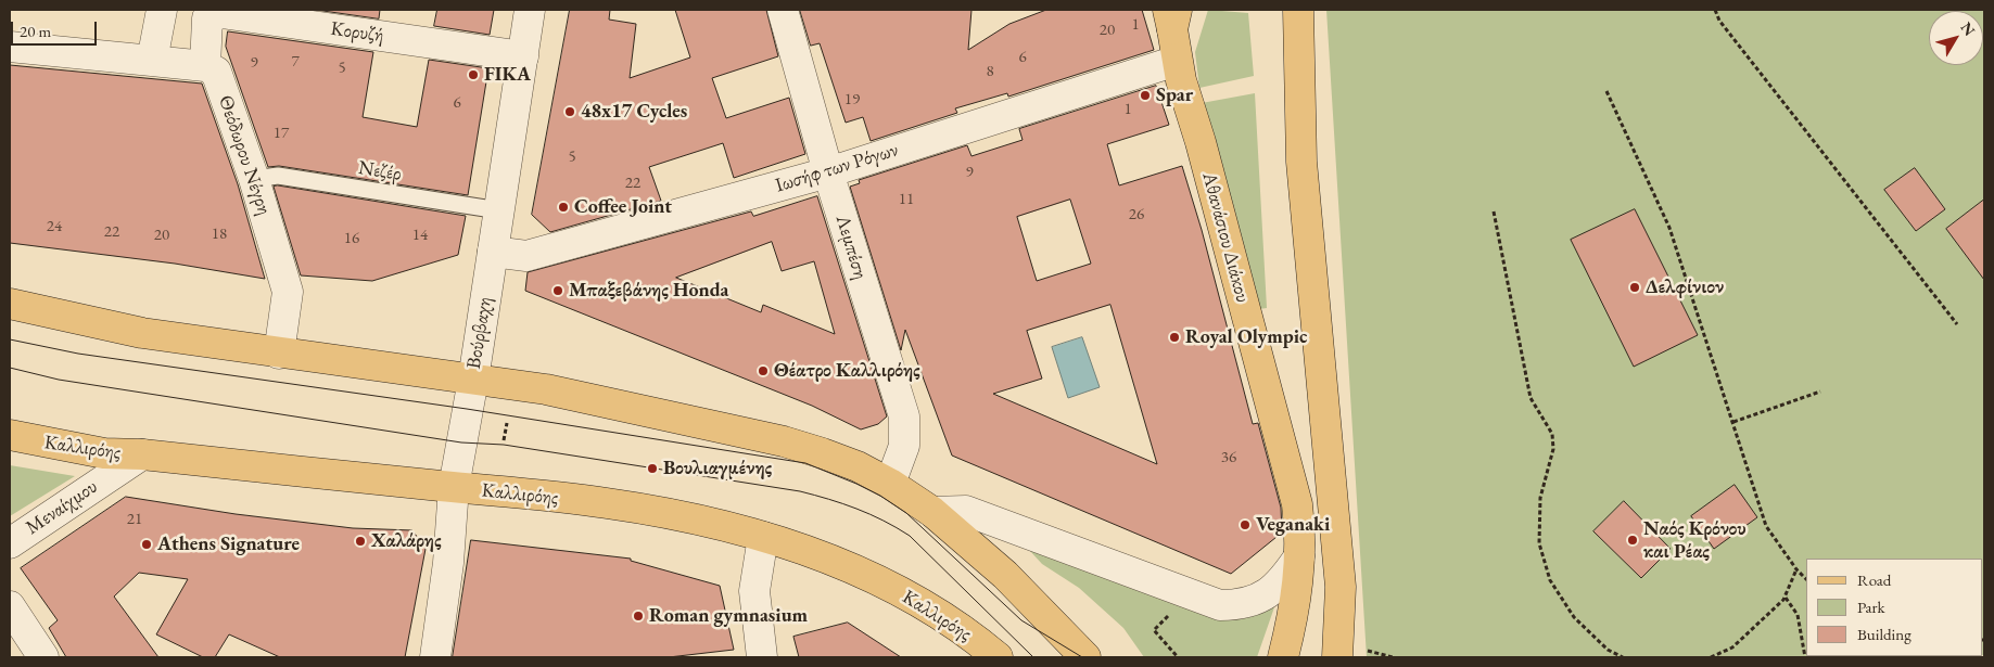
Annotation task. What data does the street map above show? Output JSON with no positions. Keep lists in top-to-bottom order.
{
  "streets": {
    "main road": ["Αθανάσιου Διάκου", "Καλλιρόης"],
    "street": [
      "Κορυζή",
      "Θεόδωρου Νέγρη",
      "Ιωσήφ των Ρόγων",
      "Λεμπέση",
      "Βούρβαχη",
      "Μεναίχμου"
    ],
    "lane": ["Νεζέρ"]
  },
  "crossings": [
    ["Κορυζή", "Θεόδωρου Νέγρη"],
    ["Κορυζή", "Βούρβαχη"],
    ["Θεόδωρου Νέγρη", "Νεζέρ"],
    ["Ιωσήφ των Ρόγων", "Αθανάσιου Διάκου"],
    ["Ιωσήφ των Ρόγων", "Λεμπέση"],
    ["Ιωσήφ των Ρόγων", "Βούρβαχη"],
    ["Νεζέρ", "Βούρβαχη"],
    ["Βούρβαχη", "Καλλιρόης"],
    ["Καλλιρόης", "Μεναίχμου"]
  ],
  "places": [
    "FIKA",
    "Spar",
    "48x17 Cycles",
    "Coffee Joint",
    "Δελφίνιον",
    "Μπαξεβάνης Honda",
    "Royal Olympic",
    "Θέατρο Καλλιρόης",
    "Βουλιαγμένης",
    "Veganaki",
    "Ναός Κρόνου και Ρέας",
    "Χαλάρης",
    "Athens Signature",
    "Roman gymnasium"
  ],
  "house_numbers": [
    "1",
    "20",
    "6",
    "7",
    "9",
    "5",
    "8",
    "19",
    "6",
    "1",
    "17",
    "5",
    "9",
    "22",
    "11",
    "26",
    "24",
    "22",
    "18",
    "20",
    "14",
    "16",
    "36",
    "21"
  ],
  "legend": ["Road", "Park", "Building"],
  "scale_bar": "20 m",
  "north": "top right"
}
